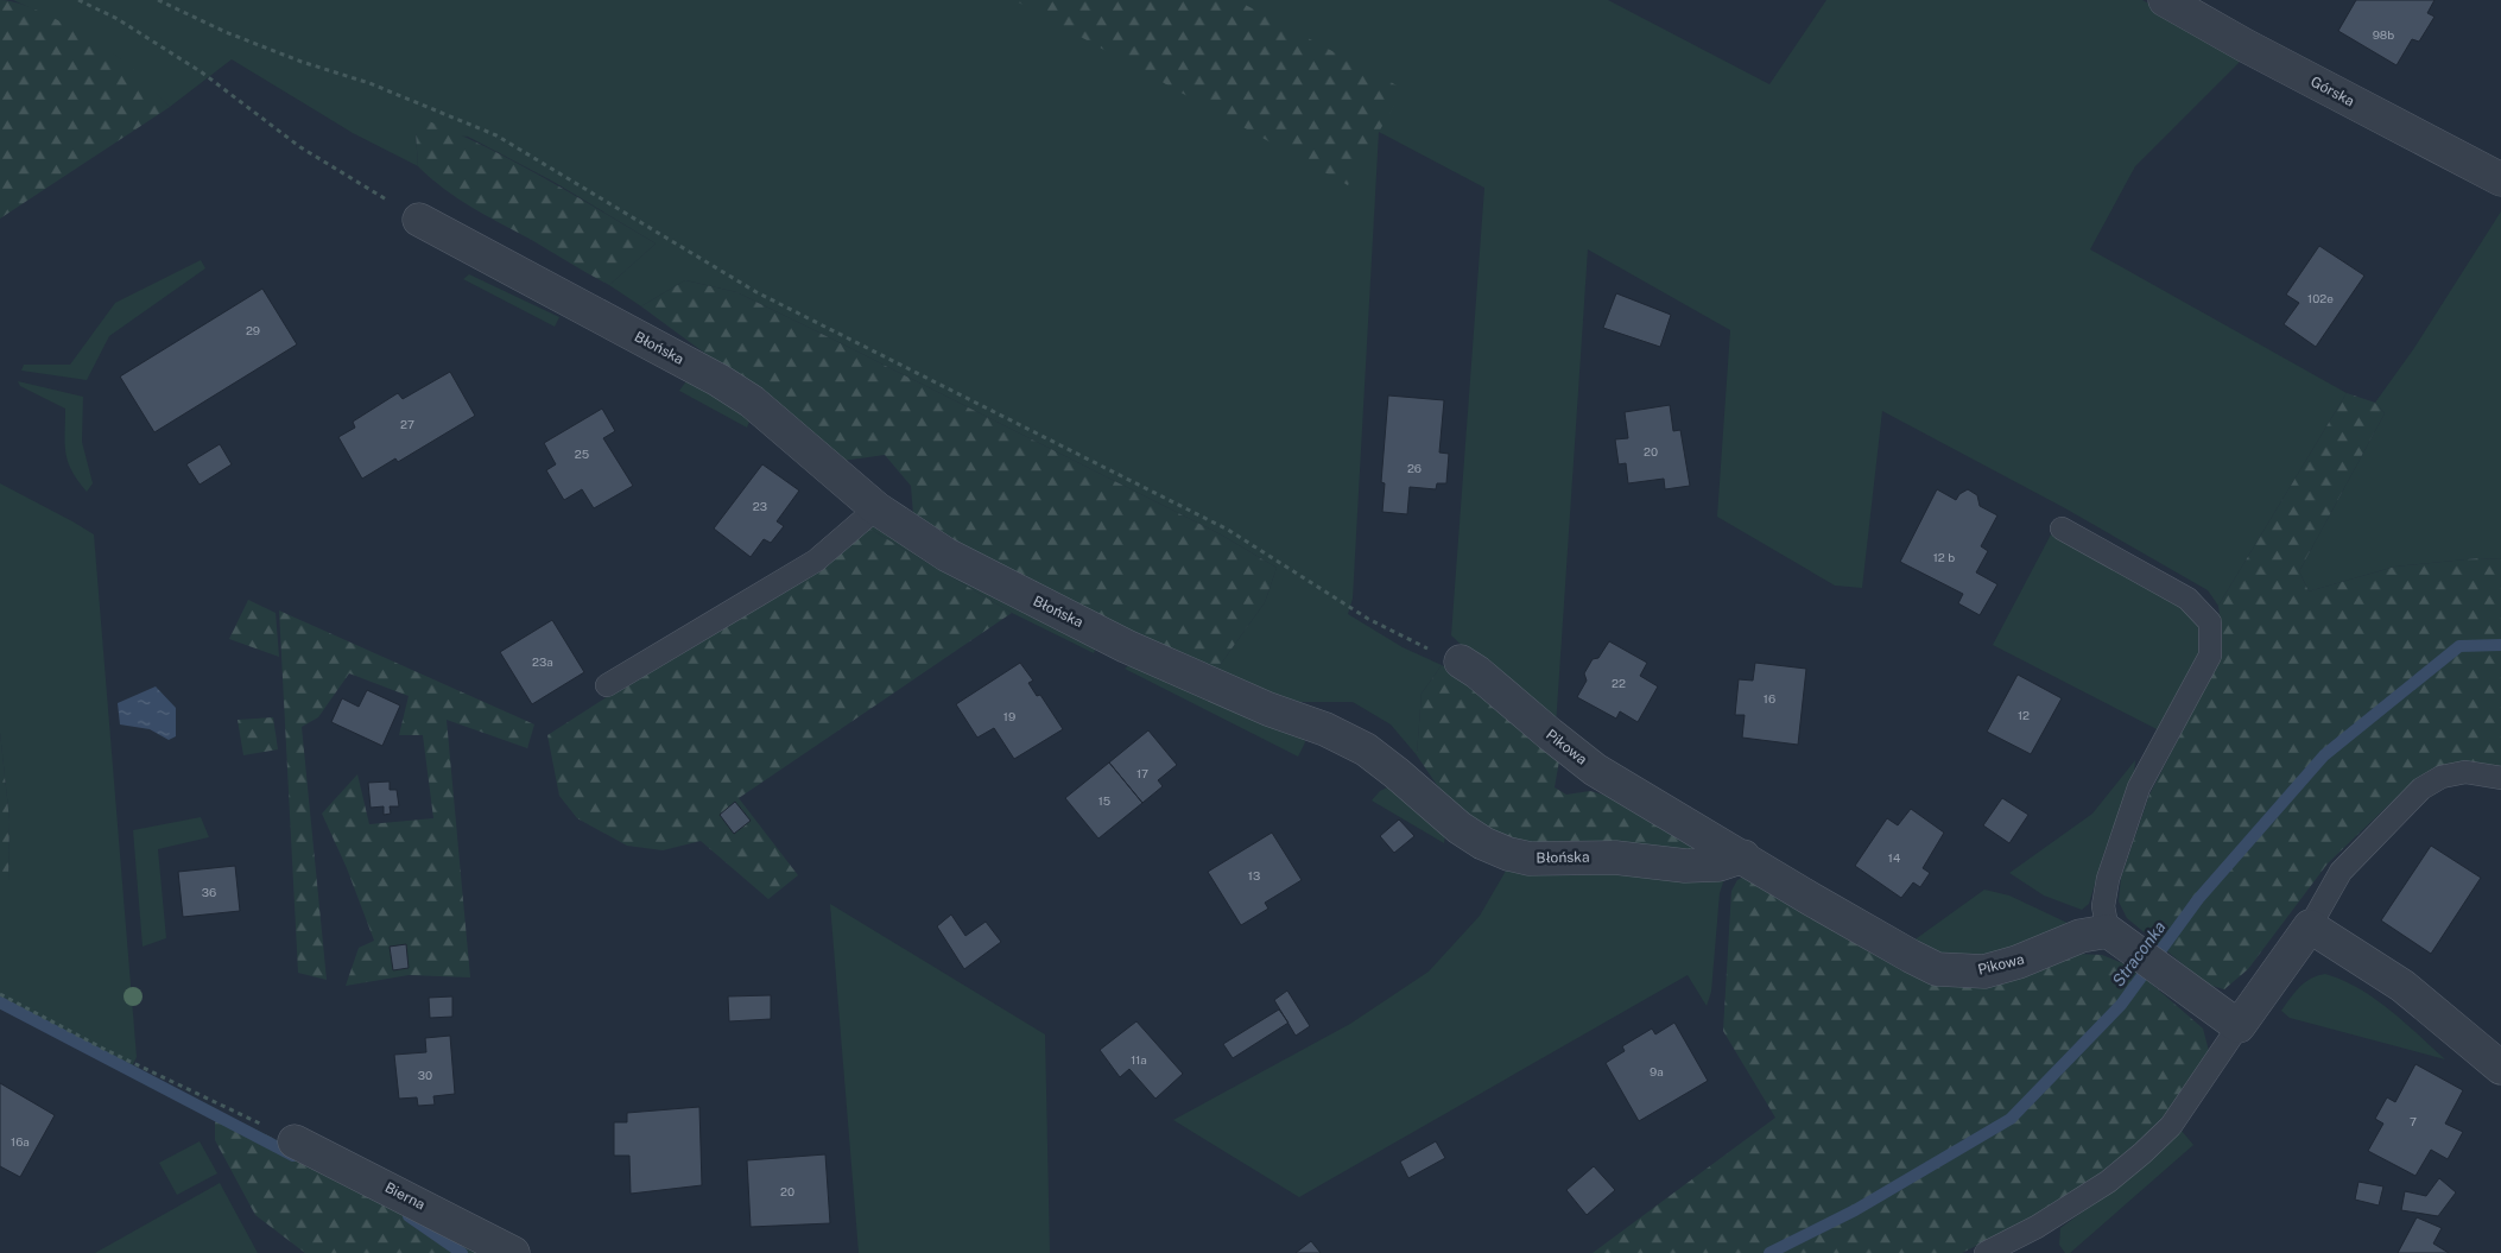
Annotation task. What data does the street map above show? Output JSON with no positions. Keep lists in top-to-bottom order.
{
  "streets": {
    "street": [
      "Górska",
      "Błońska",
      "Pikowa",
      "Bierna"
    ]
  },
  "crossings": [
    ["Błońska", "Pikowa"]
  ],
  "water": ["Straconka"],
  "house_numbers": [
    "98b",
    "102e",
    "29",
    "27",
    "20",
    "25",
    "26",
    "23",
    "12 b",
    "23a",
    "22",
    "16",
    "12",
    "19",
    "17",
    "15",
    "14",
    "13",
    "36",
    "11a",
    "9a",
    "30",
    "7",
    "16a",
    "20"
  ]
}
